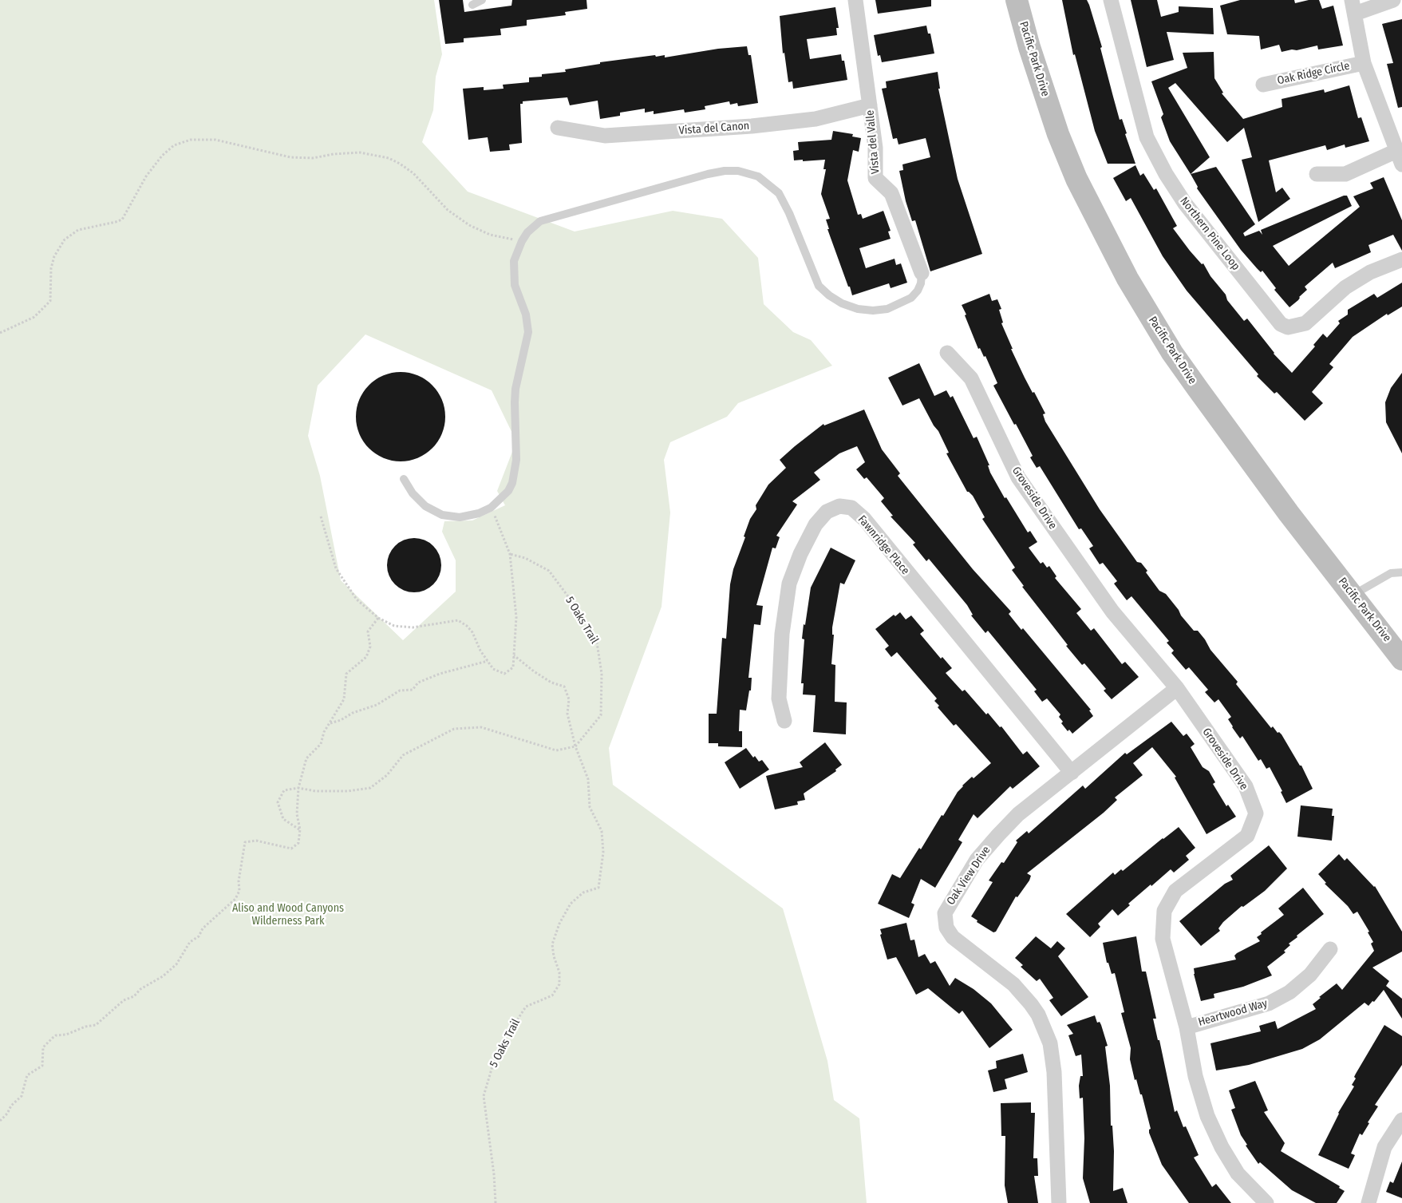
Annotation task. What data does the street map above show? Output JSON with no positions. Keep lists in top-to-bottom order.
{
  "streets": {
    "main road": ["Pacific Park Drive"],
    "street": [
      "Oak Ridge Circle",
      "Vista del Canon",
      "Vista del Valle",
      "Northern Pine Loop",
      "Groveside Drive",
      "Fawnridge Place",
      "Oak View Drive",
      "Heartwood Way"
    ],
    "path": ["5 Oaks Trail"]
  },
  "crossings": [
    ["Vista del Canon", "Vista del Valle"],
    ["Groveside Drive", "Oak View Drive"],
    ["Groveside Drive", "Heartwood Way"],
    ["Fawnridge Place", "Oak View Drive"]
  ],
  "parks": ["Aliso and Wood Canyons Wilderness Park"]
}
